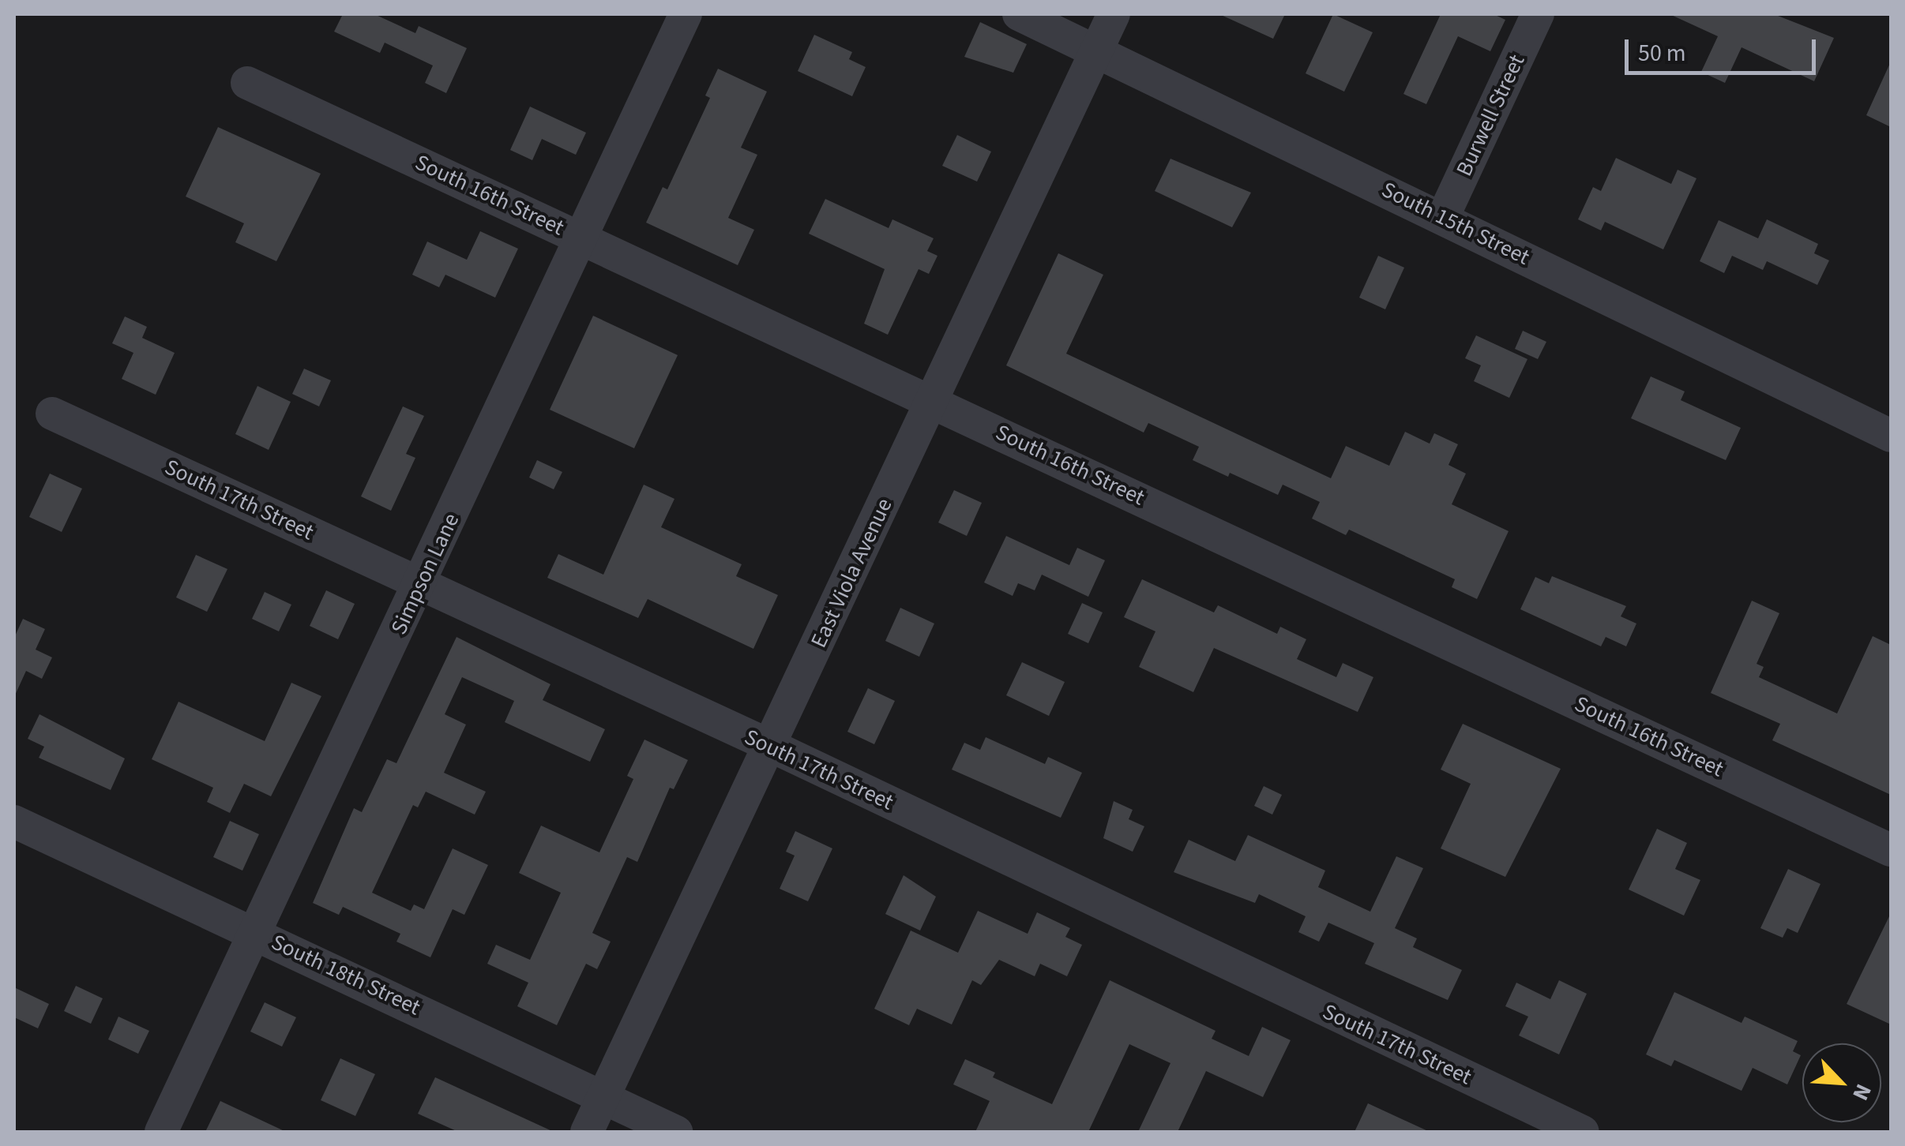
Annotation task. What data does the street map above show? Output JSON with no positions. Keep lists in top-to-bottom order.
{
  "streets": {
    "street": [
      "Burwell Street",
      "South 16th Street",
      "South 15th Street",
      "South 17th Street",
      "East Viola Avenue",
      "Simpson Lane",
      "South 18th Street"
    ]
  },
  "crossings": [
    ["Burwell Street", "South 15th Street"],
    ["South 16th Street", "East Viola Avenue"],
    ["South 16th Street", "Simpson Lane"],
    ["South 15th Street", "East Viola Avenue"],
    ["South 17th Street", "East Viola Avenue"],
    ["South 17th Street", "Simpson Lane"],
    ["East Viola Avenue", "South 18th Street"],
    ["Simpson Lane", "South 18th Street"]
  ],
  "scale_bar": "50 m",
  "north": "bottom right"
}
